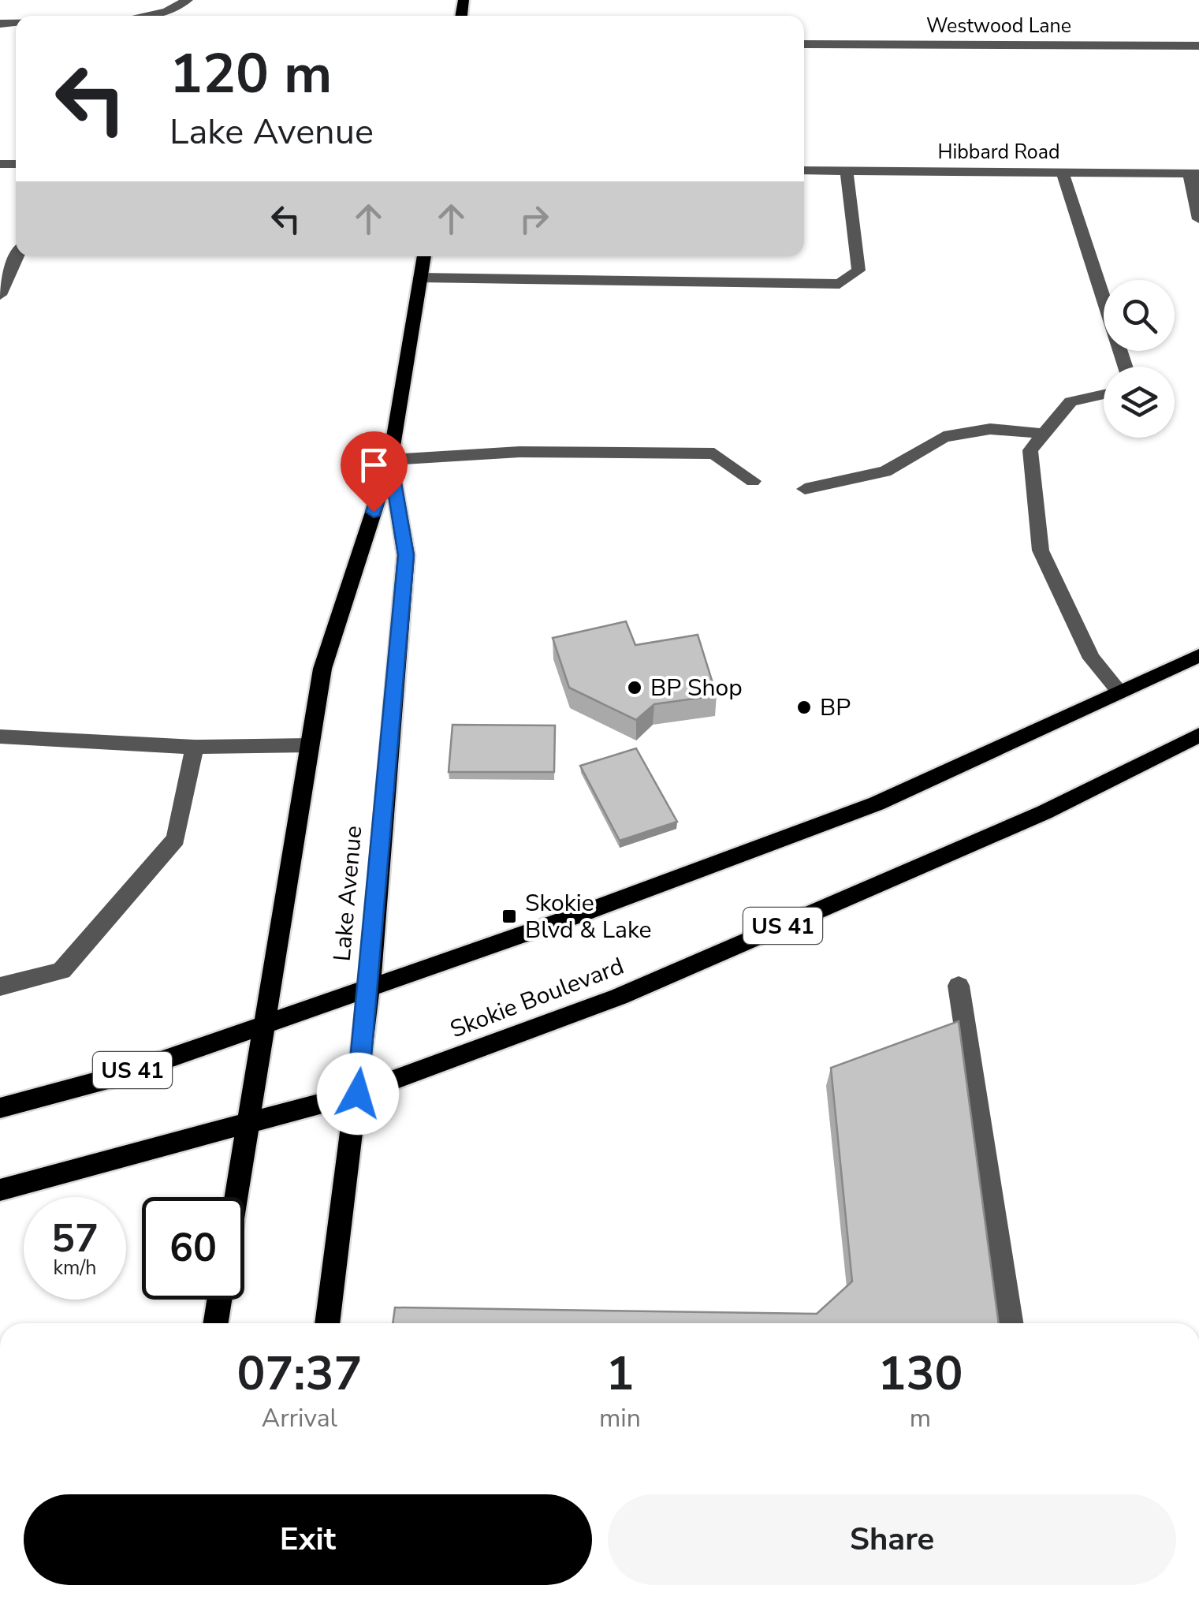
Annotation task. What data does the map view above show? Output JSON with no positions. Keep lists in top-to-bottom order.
{
  "streets": {
    "main road": ["Lake Avenue", "US 41", "Skokie Boulevard"],
    "street": ["Westwood Lane", "Hibbard Road"]
  },
  "crossings": [
    ["Lake Avenue", "US 41"],
    ["Lake Avenue", "Skokie Boulevard"]
  ],
  "places": {
    "other": ["BP Shop", "BP"],
    "transit": ["Skokie Blvd & Lake"]
  },
  "page": {
    "turn": ["120 m", "Lake Avenue"],
    "speed": "57 km/h",
    "limit": "60",
    "eta": [
      "07:37",
      "Arrival",
      "1",
      "min",
      "130",
      "m"
    ],
    "buttons": ["Exit", "Share"]
  }
}
